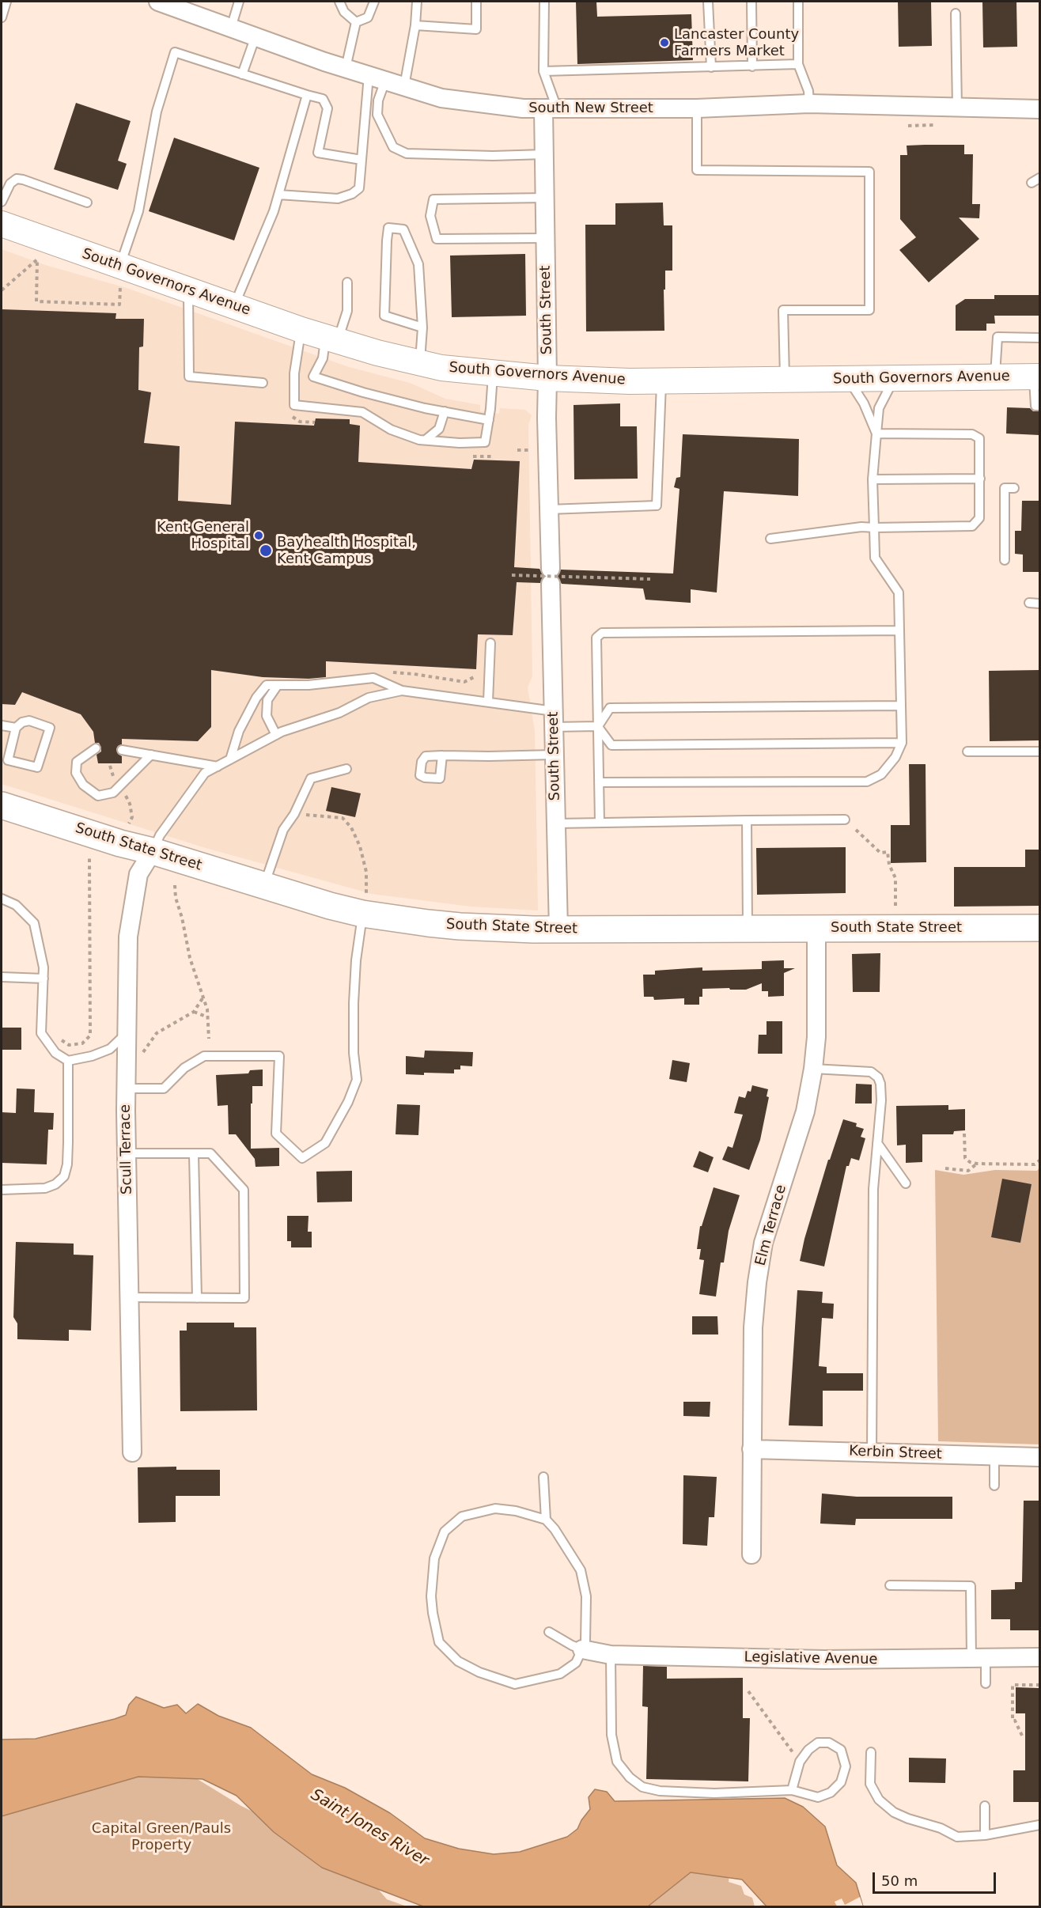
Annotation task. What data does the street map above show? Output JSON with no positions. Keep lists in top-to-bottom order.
{
  "streets": {
    "main road": ["South Governors Avenue", "South State Street"],
    "street": [
      "South New Street",
      "South Street",
      "Scull Terrace",
      "Elm Terrace",
      "Kerbin Street",
      "Legislative Avenue"
    ]
  },
  "crossings": [
    ["South New Street", "South Street"],
    ["South Governors Avenue", "South Street"],
    ["South Street", "South State Street"],
    ["South State Street", "Scull Terrace"],
    ["South State Street", "Elm Terrace"],
    ["Elm Terrace", "Kerbin Street"]
  ],
  "water": ["Saint Jones River"],
  "parks": ["Capital Green/Pauls Property"],
  "places": ["Lancaster County Farmers Market", "Kent General Hospital", "Bayhealth Hospital, Kent Campus"],
  "scale_bar": "50 m"
}
